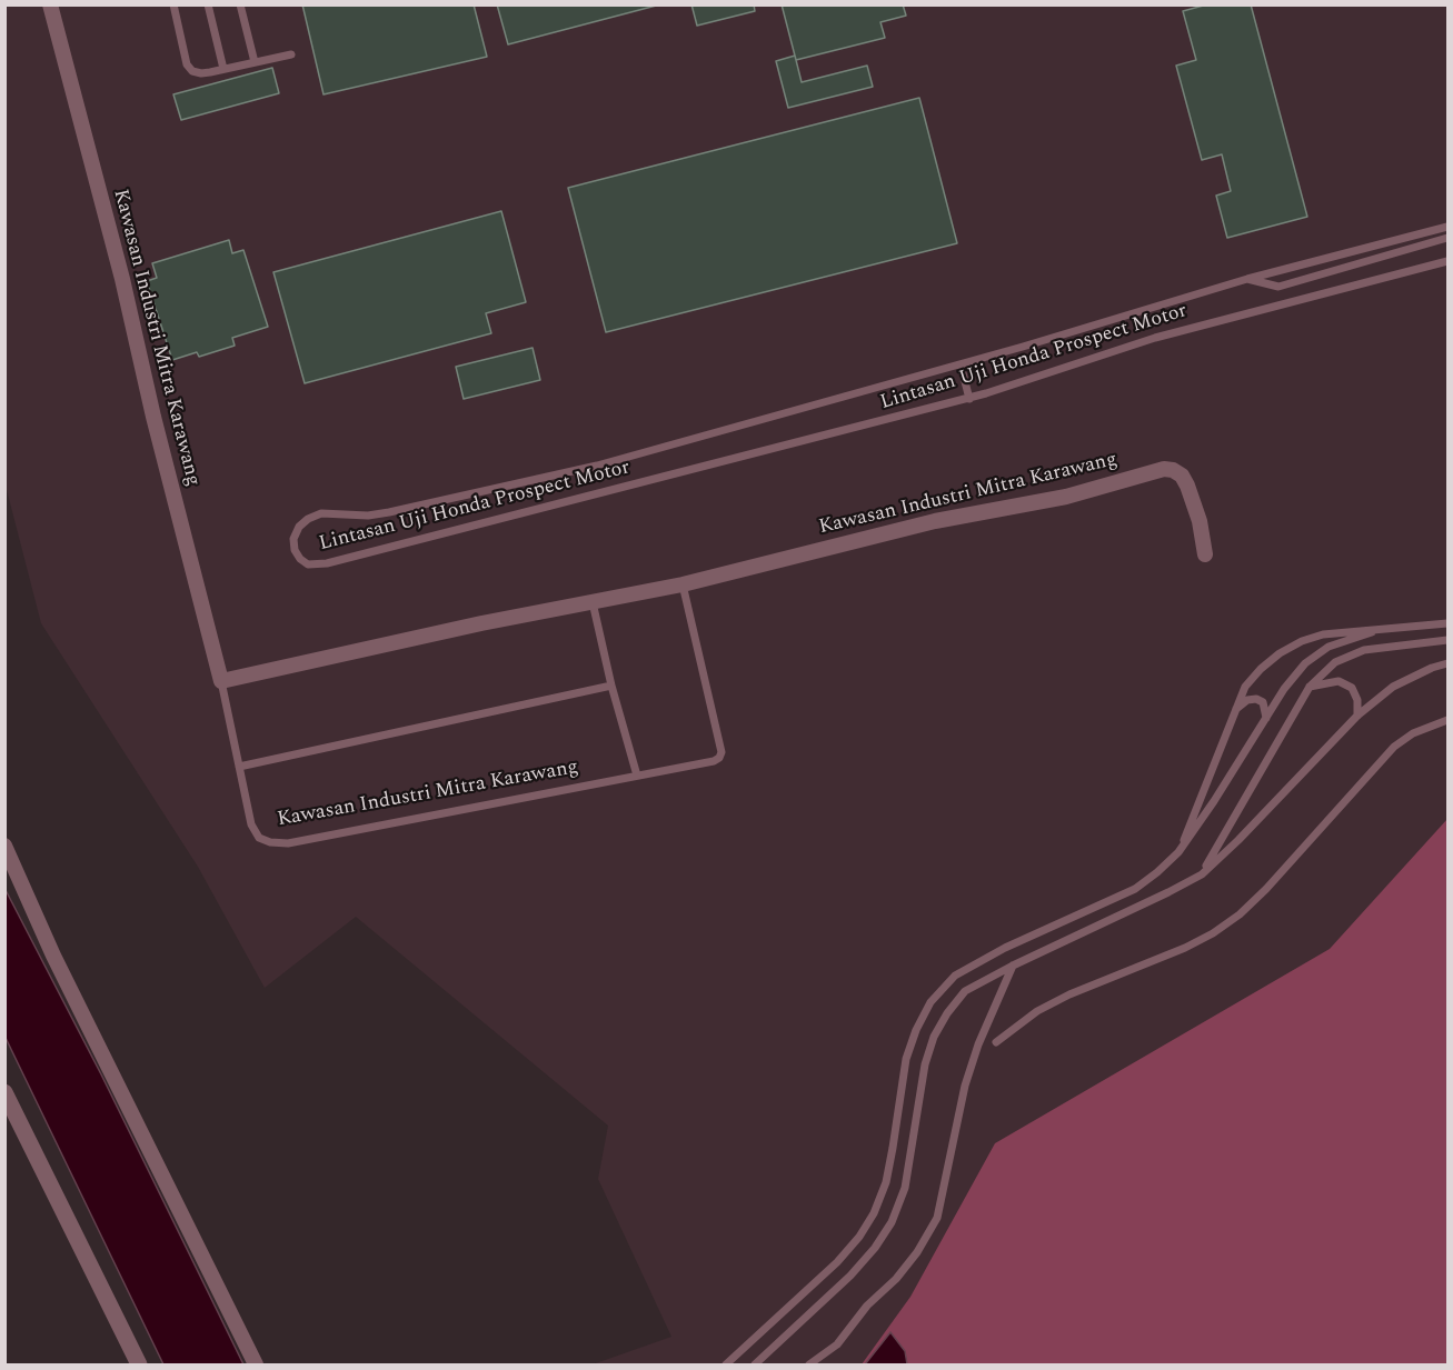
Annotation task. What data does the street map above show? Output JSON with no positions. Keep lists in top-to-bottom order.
{
  "streets": {
    "street": ["Kawasan Industri Mitra Karawang"],
    "lane": ["Lintasan Uji Honda Prospect Motor"]
  }
}
